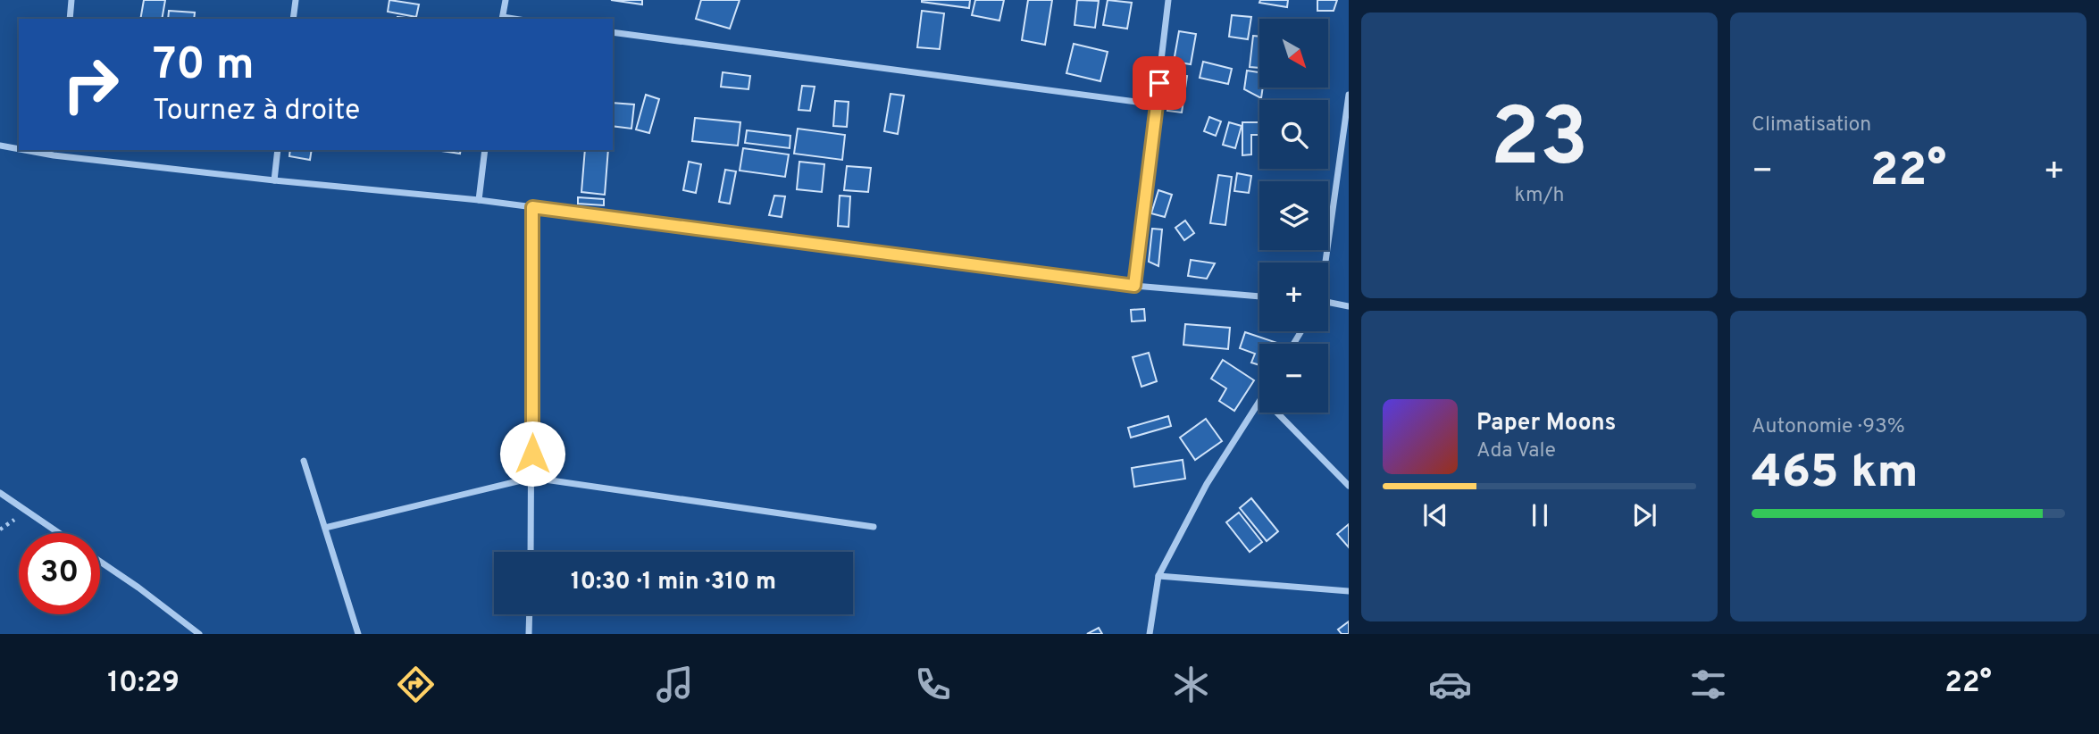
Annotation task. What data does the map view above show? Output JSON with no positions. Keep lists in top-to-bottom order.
{
  "north": "bottom right",
  "page": {
    "tile": [
      ["23", "km/h"],
      "Climatisation",
      ["Autonomie · 93%", "465 km"]
    ],
    "map_buttons": ["+", "−"],
    "turn": ["70 m", "Tournez à droite"],
    "heat": ["−", "22°", "+"],
    "song": ["Paper Moons", "Ada Vale"],
    "limit": "30",
    "trip": "10:30 · 1 min · 310 m",
    "tabs": ["10:29", "22°"]
  }
}
